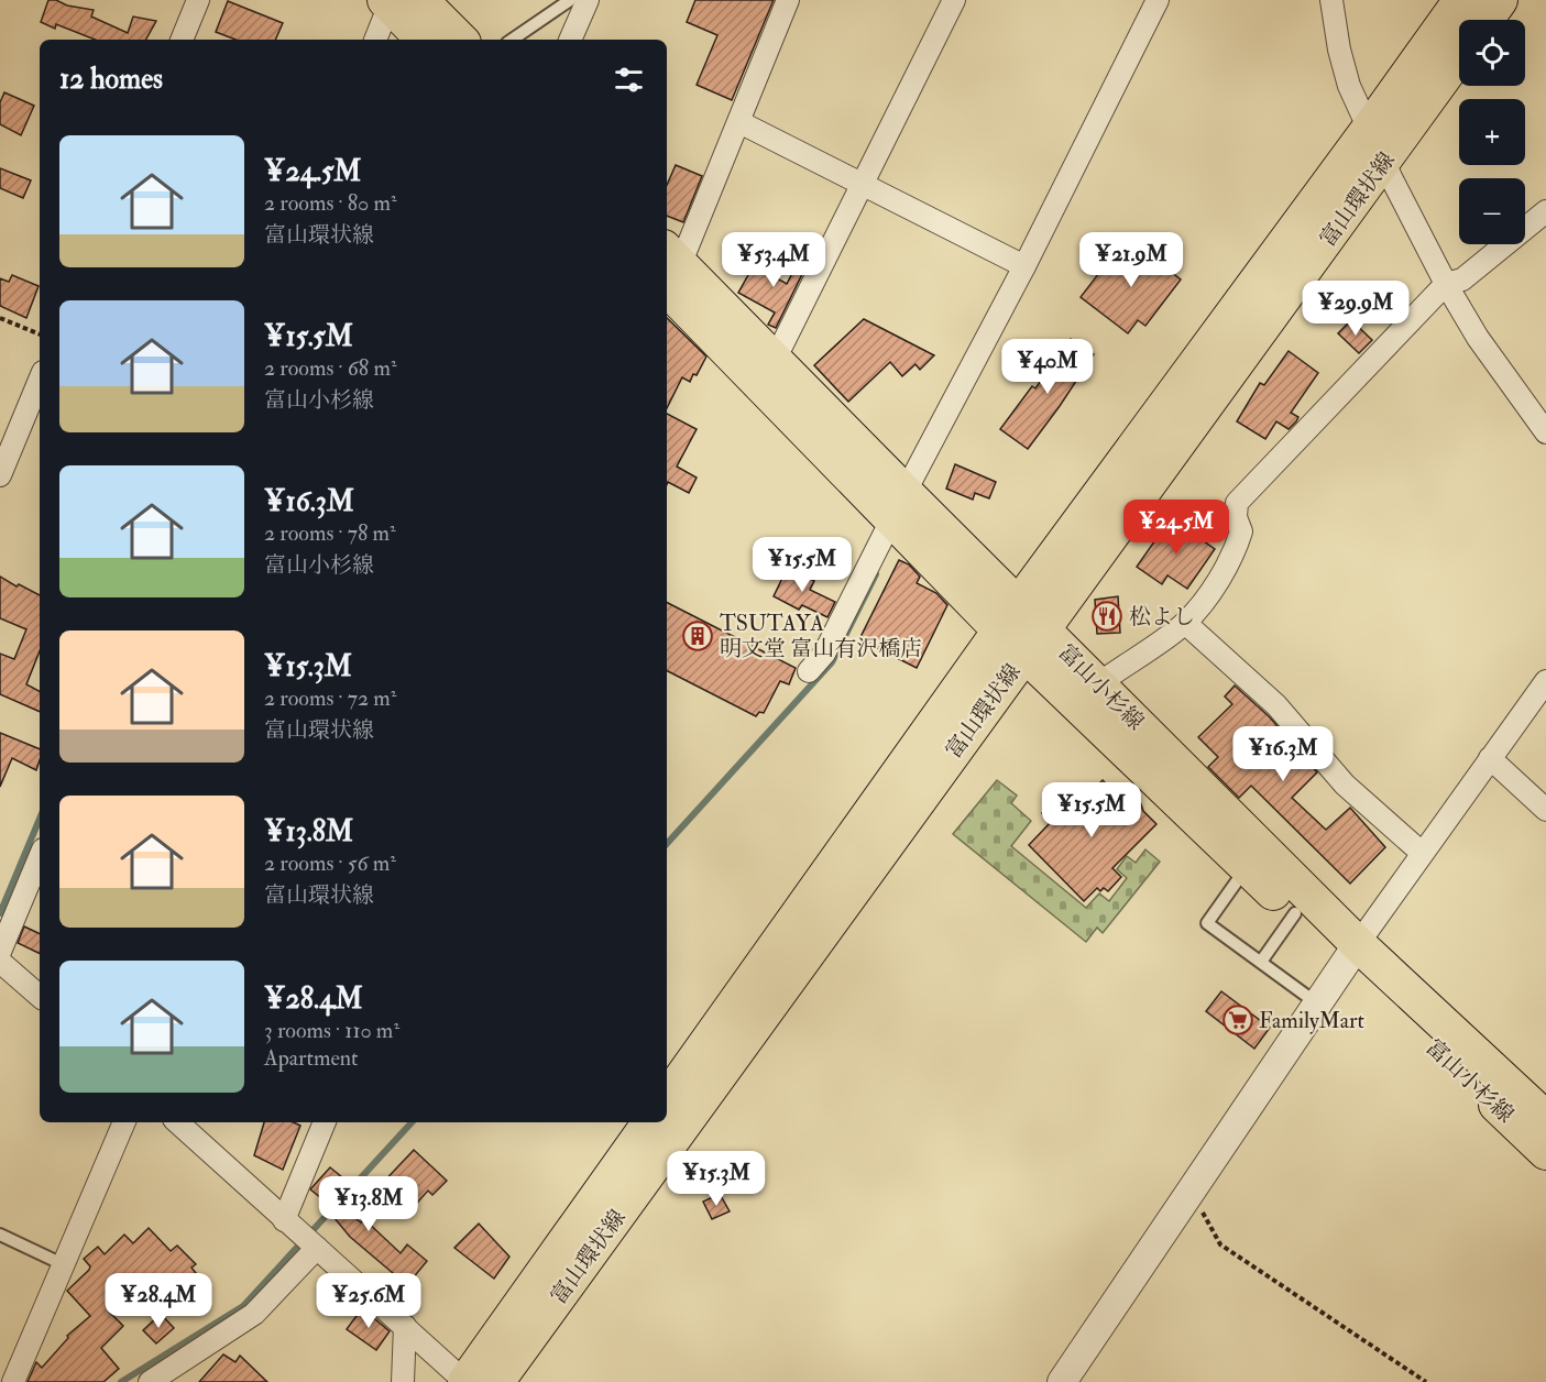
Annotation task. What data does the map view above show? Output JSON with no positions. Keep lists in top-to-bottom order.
{
  "streets": {
    "main road": ["富山環状線", "富山小杉線"]
  },
  "crossings": [
    ["富山環状線", "富山小杉線"]
  ],
  "places": {
    "restaurant": ["松よし"],
    "building": ["TSUTAYA 明文堂 富山有沢橋店"],
    "supermarket": ["FamilyMart"]
  },
  "page": {
    "map_buttons": ["+", "−"],
    "heading": "12 homes",
    "list": [
      {
        "name": "¥24.5M",
        "note": "2 rooms · 80 m² · 富山環状線"
      },
      {
        "name": "¥15.5M",
        "note": "2 rooms · 68 m² · 富山小杉線"
      },
      {
        "name": "¥16.3M",
        "note": "2 rooms · 78 m² · 富山小杉線"
      },
      {
        "name": "¥15.3M",
        "note": "2 rooms · 72 m² · 富山環状線"
      },
      {
        "name": "¥13.8M",
        "note": "2 rooms · 56 m² · 富山環状線"
      },
      {
        "name": "¥28.4M",
        "note": "3 rooms · 110 m² · Apartment"
      }
    ],
    "price": [
      "¥53.4M",
      "¥21.9M",
      "¥29.9M",
      "¥40M",
      "¥24.5M",
      "¥15.5M",
      "¥16.3M",
      "¥15.5M",
      "¥15.3M",
      "¥13.8M",
      "¥28.4M",
      "¥25.6M"
    ]
  }
}
